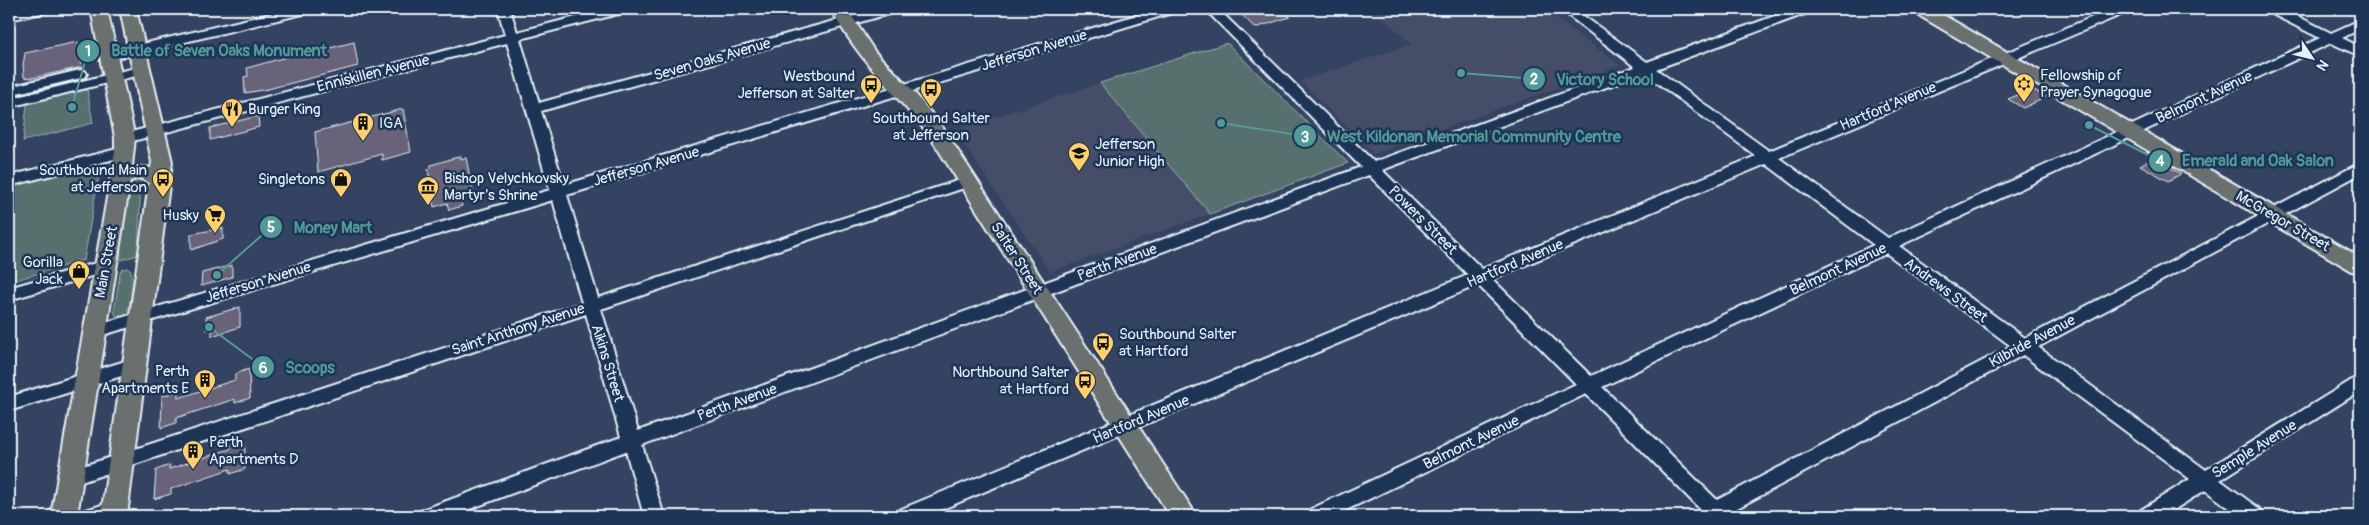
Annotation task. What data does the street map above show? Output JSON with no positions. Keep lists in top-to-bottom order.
{
  "streets": {
    "main road": ["McGregor Street", "Salter Street", "Main Street"],
    "street": [
      "Jefferson Avenue",
      "Seven Oaks Avenue",
      "Enniskillen Avenue",
      "Belmont Avenue",
      "Hartford Avenue",
      "Powers Street",
      "Perth Avenue",
      "Andrews Street",
      "Saint Anthony Avenue",
      "Kilbride Avenue",
      "Aikins Street",
      "Semple Avenue"
    ]
  },
  "crossings": [
    ["Jefferson Avenue", "Salter Street"],
    ["Jefferson Avenue", "Main Street"],
    ["Jefferson Avenue", "Aikins Street"],
    ["Seven Oaks Avenue", "Salter Street"],
    ["Seven Oaks Avenue", "Aikins Street"],
    ["Enniskillen Avenue", "Main Street"],
    ["Enniskillen Avenue", "Aikins Street"],
    ["Belmont Avenue", "Powers Street"],
    ["Belmont Avenue", "McGregor Street"],
    ["Belmont Avenue", "Andrews Street"],
    ["Hartford Avenue", "Powers Street"],
    ["Hartford Avenue", "McGregor Street"],
    ["Hartford Avenue", "Salter Street"],
    ["Hartford Avenue", "Andrews Street"],
    ["Powers Street", "Perth Avenue"],
    ["Powers Street", "Kilbride Avenue"],
    ["McGregor Street", "Kilbride Avenue"],
    ["Salter Street", "Perth Avenue"],
    ["Salter Street", "Saint Anthony Avenue"],
    ["Main Street", "Saint Anthony Avenue"],
    ["Perth Avenue", "Andrews Street"],
    ["Perth Avenue", "Aikins Street"],
    ["Andrews Street", "Kilbride Avenue"],
    ["Andrews Street", "Semple Avenue"],
    ["Saint Anthony Avenue", "Aikins Street"]
  ],
  "places": {
    "other": [
      "Victory School",
      "Battle of Seven Oaks Monument",
      "West Kildonan Memorial Community Centre",
      "Emerald and Oak Salon",
      "Money Mart",
      "Scoops"
    ],
    "synagogue": ["Fellowship of Prayer Synagogue"],
    "bus stop": [
      "Westbound Jefferson at Salter",
      "Southbound Salter at Jefferson",
      "Southbound Main at Jefferson",
      "Southbound Salter at Hartford",
      "Northbound Salter at Hartford"
    ],
    "restaurant": ["Burger King"],
    "building": ["IGA", "Perth Apartments E", "Perth Apartments D"],
    "school or university": ["Jefferson Junior High"],
    "shop": ["Singletons", "Gorilla Jack"],
    "museum": ["Bishop Velychkovsky Martyr’s Shrine"],
    "supermarket": ["Husky"]
  },
  "north": "bottom right"
}
